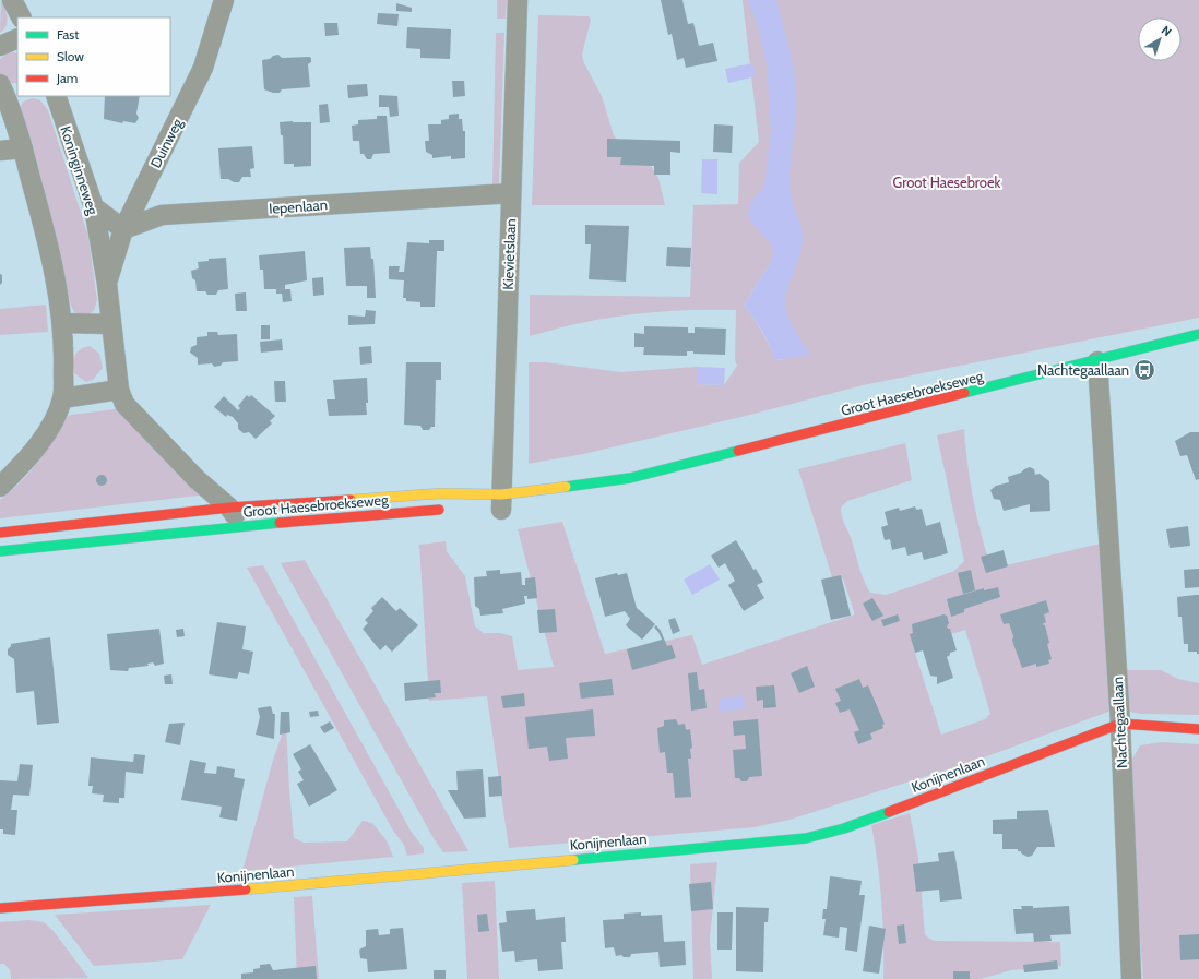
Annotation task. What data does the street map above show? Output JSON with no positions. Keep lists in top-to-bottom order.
{
  "streets": {
    "street": [
      "Duinweg",
      "Koninginneweg",
      "Iepenlaan",
      "Kievietslaan",
      "Groot Haesebroekseweg",
      "Nachtegaallaan",
      "Konijnenlaan"
    ]
  },
  "crossings": [
    ["Duinweg", "Koninginneweg"],
    ["Duinweg", "Iepenlaan"],
    ["Koninginneweg", "Groot Haesebroekseweg"],
    ["Iepenlaan", "Kievietslaan"],
    ["Kievietslaan", "Groot Haesebroekseweg"],
    ["Groot Haesebroekseweg", "Nachtegaallaan"],
    ["Nachtegaallaan", "Konijnenlaan"]
  ],
  "parks": ["Groot Haesebroek"],
  "places": {
    "bus stop": ["Nachtegaallaan"]
  },
  "legend": ["Fast", "Slow", "Jam"],
  "north": "top right"
}
